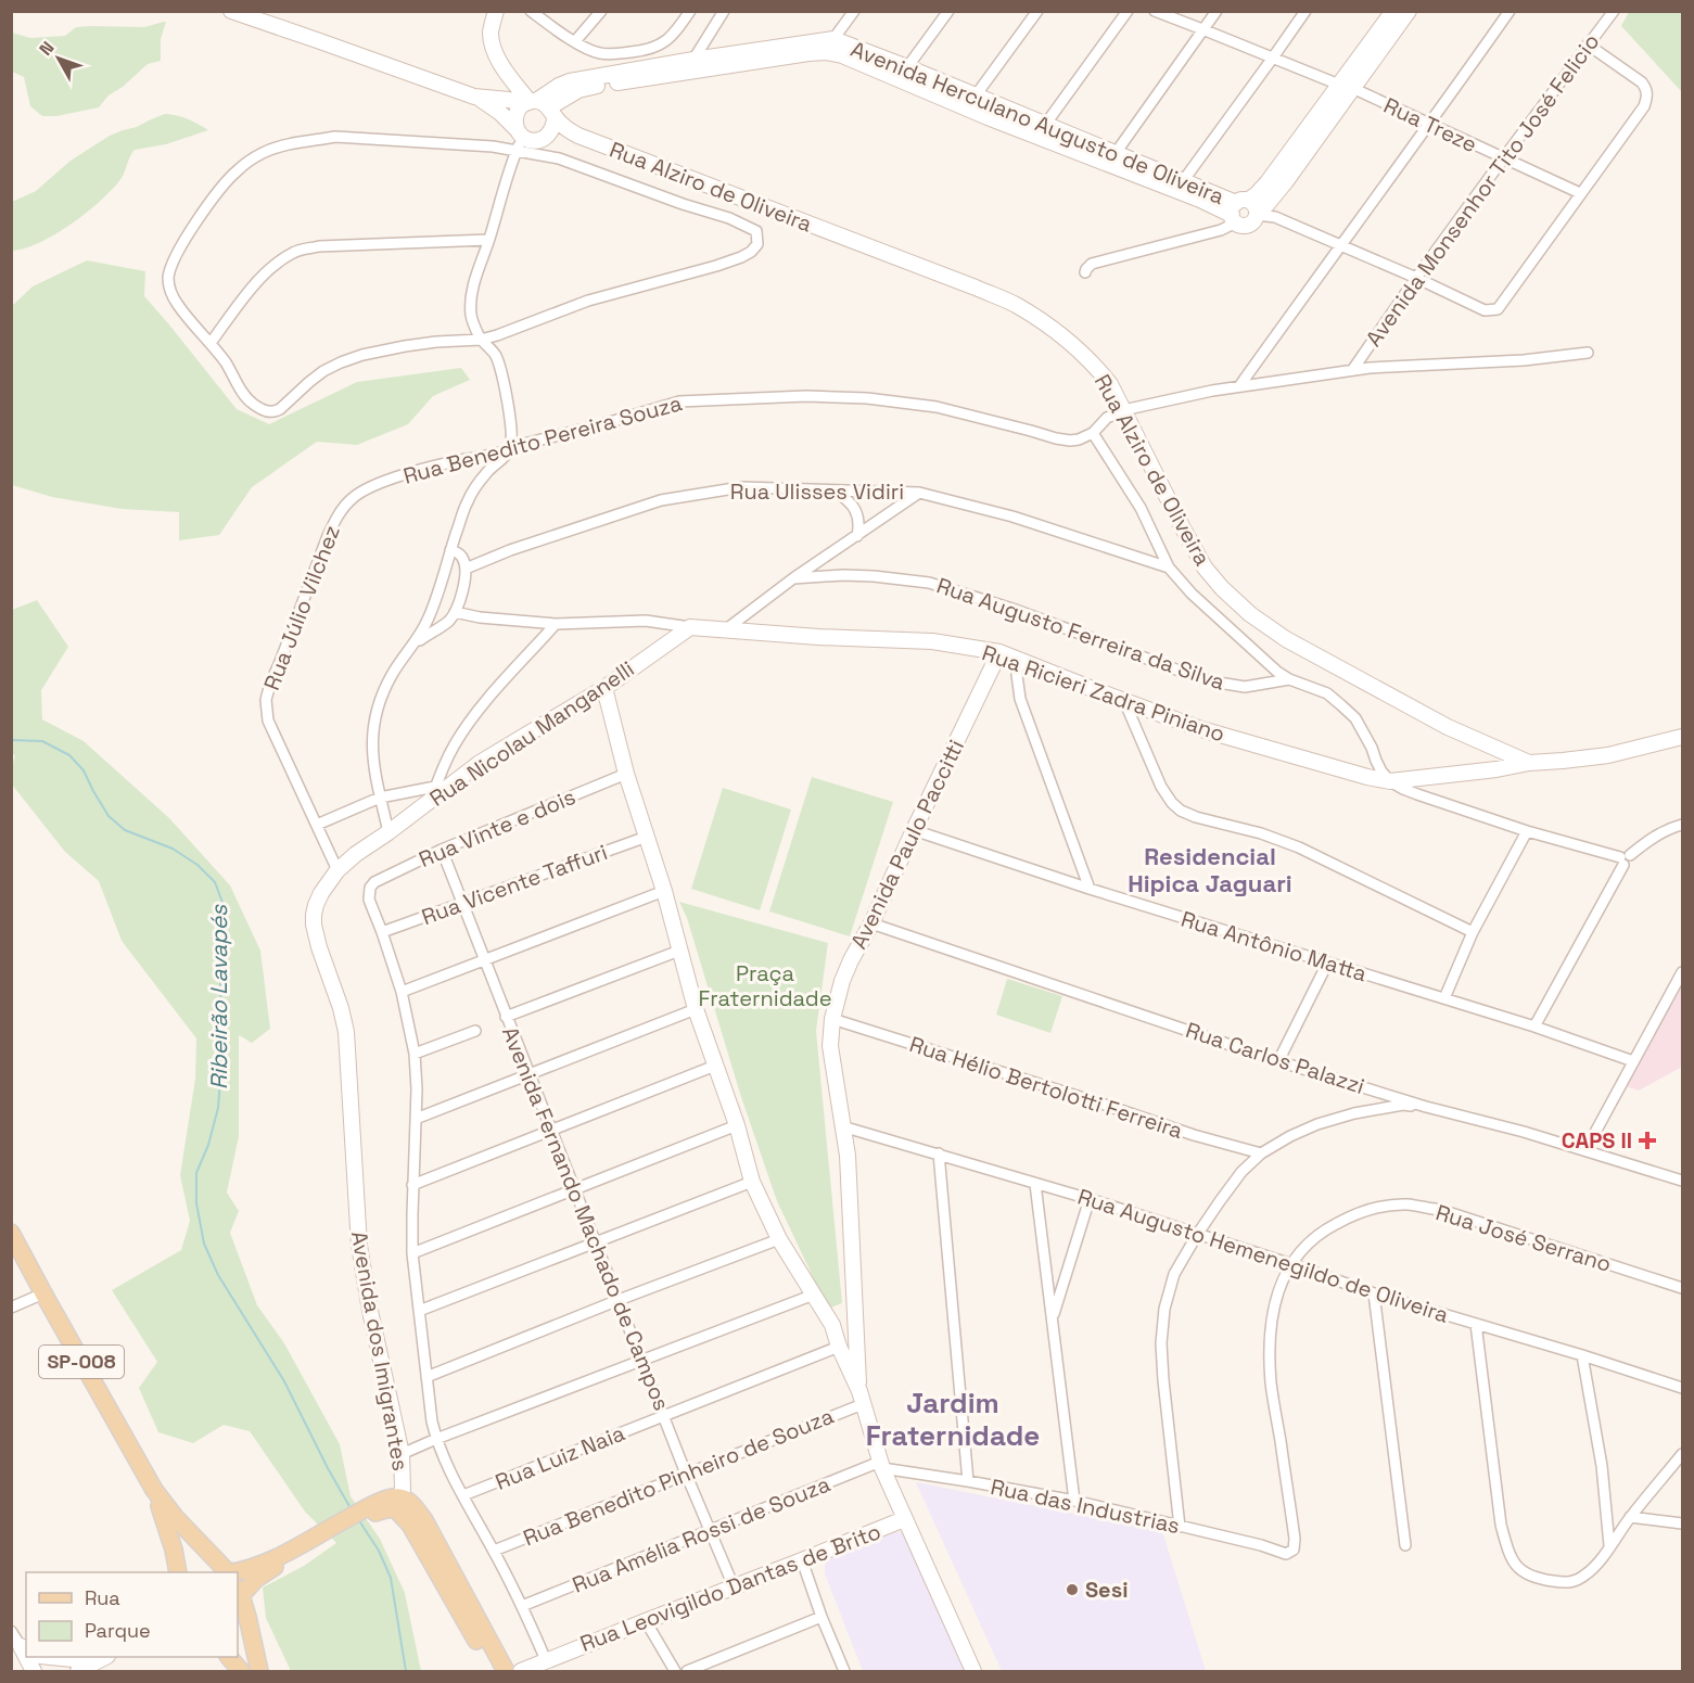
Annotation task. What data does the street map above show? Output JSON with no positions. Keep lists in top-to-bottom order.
{
  "streets": {
    "main road": ["Avenida dos Imigrantes", "SP-008"],
    "street": [
      "Avenida Herculano Augusto de Oliveira",
      "Rua Treze",
      "Rua Alziro de Oliveira",
      "Avenida Monsenhor Tito José Felicio",
      "Rua Benedito Pereira Souza",
      "Rua Ulisses Vidiri",
      "Rua Júlio Vilchez",
      "Rua Augusto Ferreira da Silva",
      "Rua Ricieri Zadra Piniano",
      "Rua Nicolau Manganelli",
      "Rua Vinte e dois",
      "Avenida Paulo Paccitti",
      "Rua Vicente Taffuri",
      "Rua Antônio Matta",
      "Rua Carlos Palazzi",
      "Rua Hélio Bertolotti Ferreira",
      "Avenida Fernando Machado de Campos",
      "Rua José Serrano",
      "Rua Augusto Hemenegildo de Oliveira",
      "Rua Luiz Naia",
      "Rua Benedito Pinheiro de Souza",
      "Rua das Industrias",
      "Rua Amélia Rossi de Souza",
      "Rua Leovigildo Dantas de Brito"
    ]
  },
  "crossings": [
    ["Avenida Herculano Augusto de Oliveira", "Rua Alziro de Oliveira"],
    ["Rua Treze", "Avenida Monsenhor Tito José Felicio"],
    ["Rua Alziro de Oliveira", "Rua Benedito Pereira Souza"],
    ["Rua Alziro de Oliveira", "Rua Ricieri Zadra Piniano"],
    ["Avenida Monsenhor Tito José Felicio", "Rua Benedito Pereira Souza"],
    ["Rua Benedito Pereira Souza", "Rua Júlio Vilchez"],
    ["Rua Ricieri Zadra Piniano", "Rua Nicolau Manganelli"],
    ["Rua Ricieri Zadra Piniano", "Avenida Paulo Paccitti"],
    ["Rua Nicolau Manganelli", "Avenida dos Imigrantes"],
    ["Rua Vinte e dois", "Rua Vicente Taffuri"],
    ["Rua Vinte e dois", "Avenida Fernando Machado de Campos"],
    ["Avenida Paulo Paccitti", "Rua Antônio Matta"],
    ["Avenida Paulo Paccitti", "Rua Carlos Palazzi"],
    ["Avenida Paulo Paccitti", "Rua Hélio Bertolotti Ferreira"],
    ["Avenida Paulo Paccitti", "Rua Augusto Hemenegildo de Oliveira"],
    ["Avenida Paulo Paccitti", "Rua Benedito Pinheiro de Souza"],
    ["Rua Vicente Taffuri", "Avenida Fernando Machado de Campos"],
    ["Avenida Fernando Machado de Campos", "Rua Luiz Naia"],
    ["Avenida Fernando Machado de Campos", "Rua Benedito Pinheiro de Souza"],
    ["Avenida Fernando Machado de Campos", "Rua Amélia Rossi de Souza"],
    ["Avenida Fernando Machado de Campos", "Rua Leovigildo Dantas de Brito"],
    ["Rua José Serrano", "Rua Augusto Hemenegildo de Oliveira"],
    ["Rua José Serrano", "Rua das Industrias"],
    ["Rua das Industrias", "Rua Amélia Rossi de Souza"]
  ],
  "districts": ["Residencial Hipica Jaguari", "Jardim Fraternidade"],
  "water": ["Ribeirão Lavapés"],
  "parks": ["Praça Fraternidade"],
  "places": {
    "health": ["CAPS II"],
    "other": ["Sesi"]
  },
  "legend": ["Rua", "Parque"],
  "north": "top left"
}
